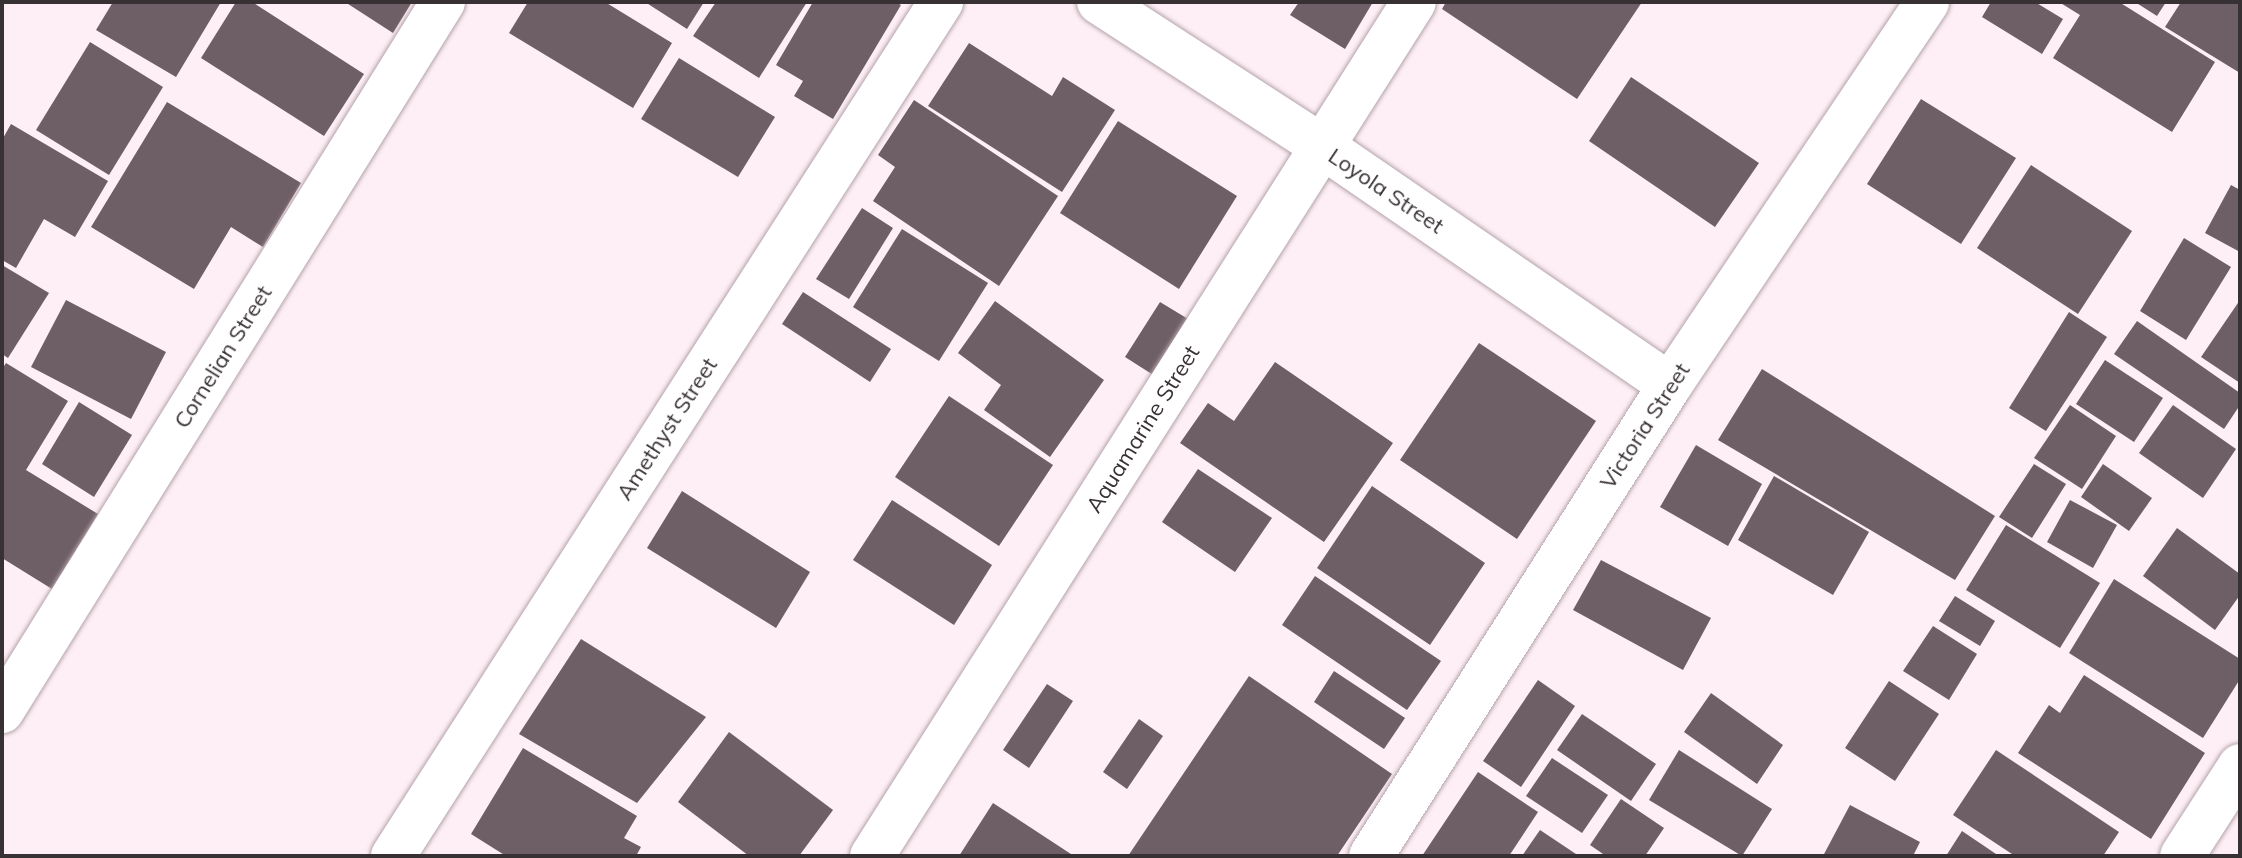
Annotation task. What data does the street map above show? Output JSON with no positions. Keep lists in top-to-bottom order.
{
  "streets": {
    "street": [
      "Loyola Street",
      "Cornelian Street",
      "Victoria Street",
      "Amethyst Street",
      "Aquamarine Street"
    ]
  },
  "crossings": [
    ["Loyola Street", "Victoria Street"],
    ["Loyola Street", "Aquamarine Street"]
  ]
}
